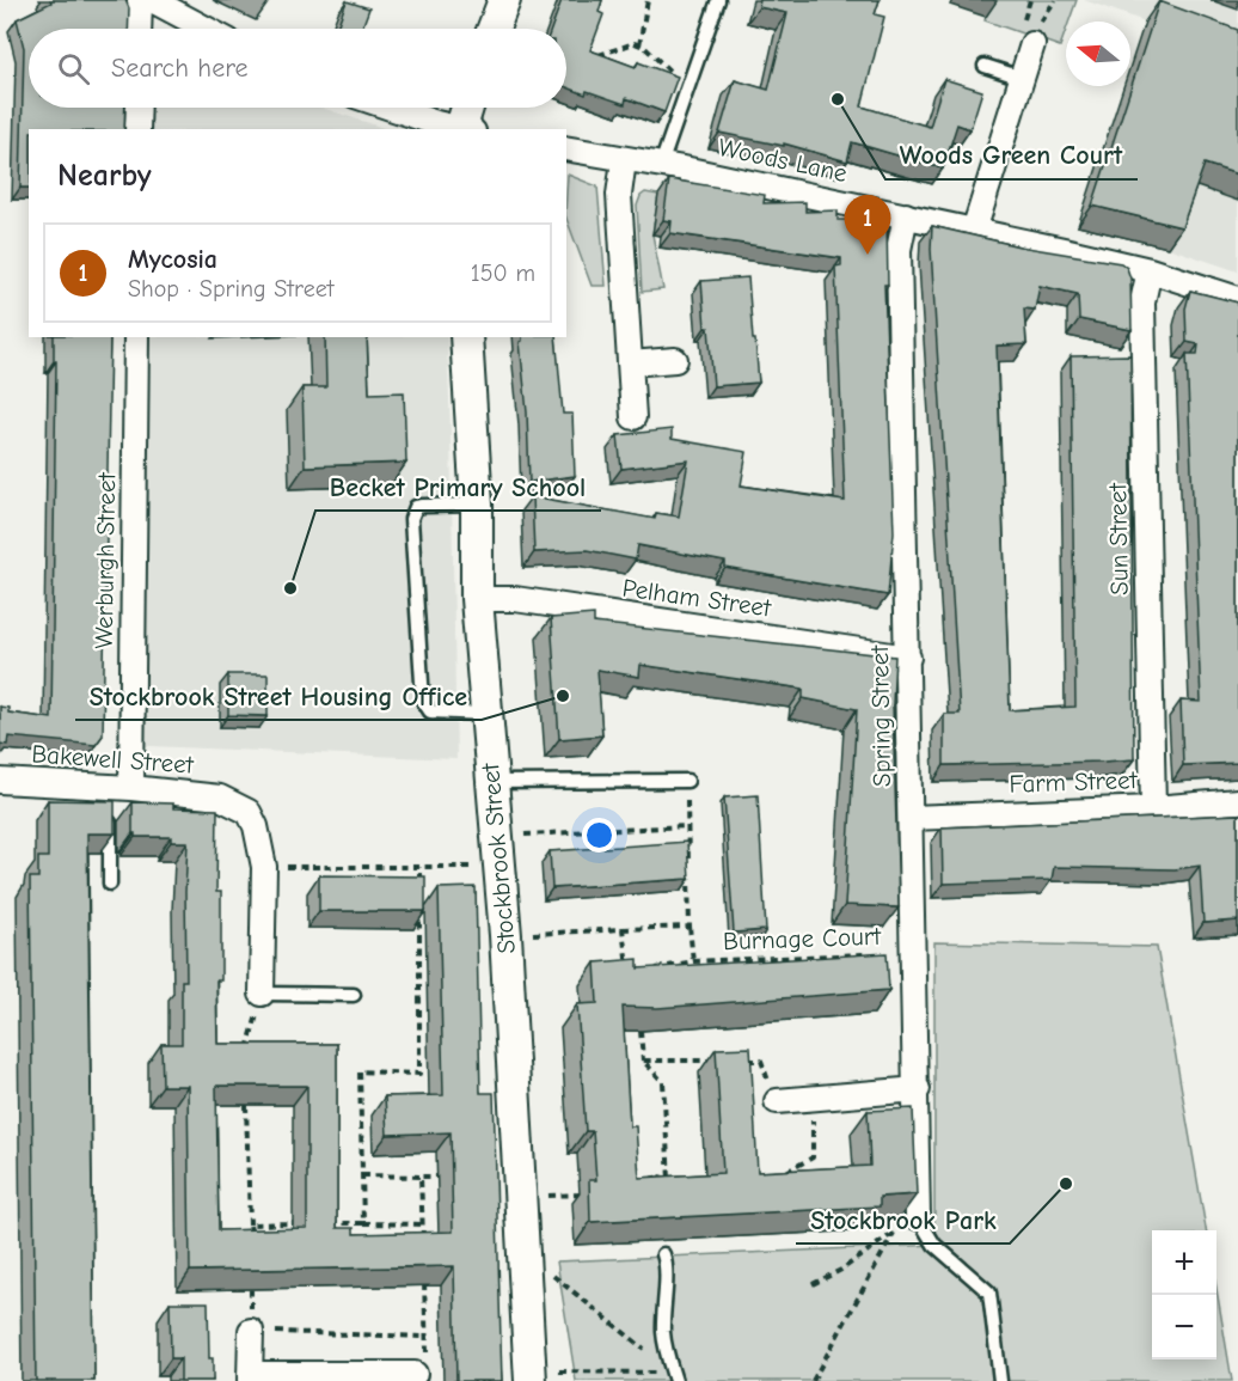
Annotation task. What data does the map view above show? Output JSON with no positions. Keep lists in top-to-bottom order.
{
  "streets": {
    "street": [
      "Woods Lane",
      "Sun Street",
      "Werburgh Street",
      "Pelham Street",
      "Spring Street",
      "Bakewell Street",
      "Farm Street",
      "Stockbrook Street"
    ],
    "path": ["Burnage Court"]
  },
  "crossings": [
    ["Woods Lane", "Sun Street"],
    ["Woods Lane", "Spring Street"],
    ["Sun Street", "Farm Street"],
    ["Werburgh Street", "Bakewell Street"],
    ["Pelham Street", "Spring Street"],
    ["Pelham Street", "Stockbrook Street"],
    ["Spring Street", "Farm Street"],
    ["Spring Street", "Burnage Court"],
    ["Stockbrook Street", "Burnage Court"]
  ],
  "places": [
    "Woods Green Court",
    "Becket Primary School",
    "Stockbrook Street Housing Office",
    "Stockbrook Park"
  ],
  "north": "left",
  "page": {
    "search": "Search here",
    "heading": "Nearby",
    "pins": "1",
    "list": [
      {
        "mark": "1",
        "name": "Mycosia",
        "note": "Shop · Spring Street",
        "value": "150 m"
      }
    ],
    "map_buttons": ["+", "−"]
  }
}
